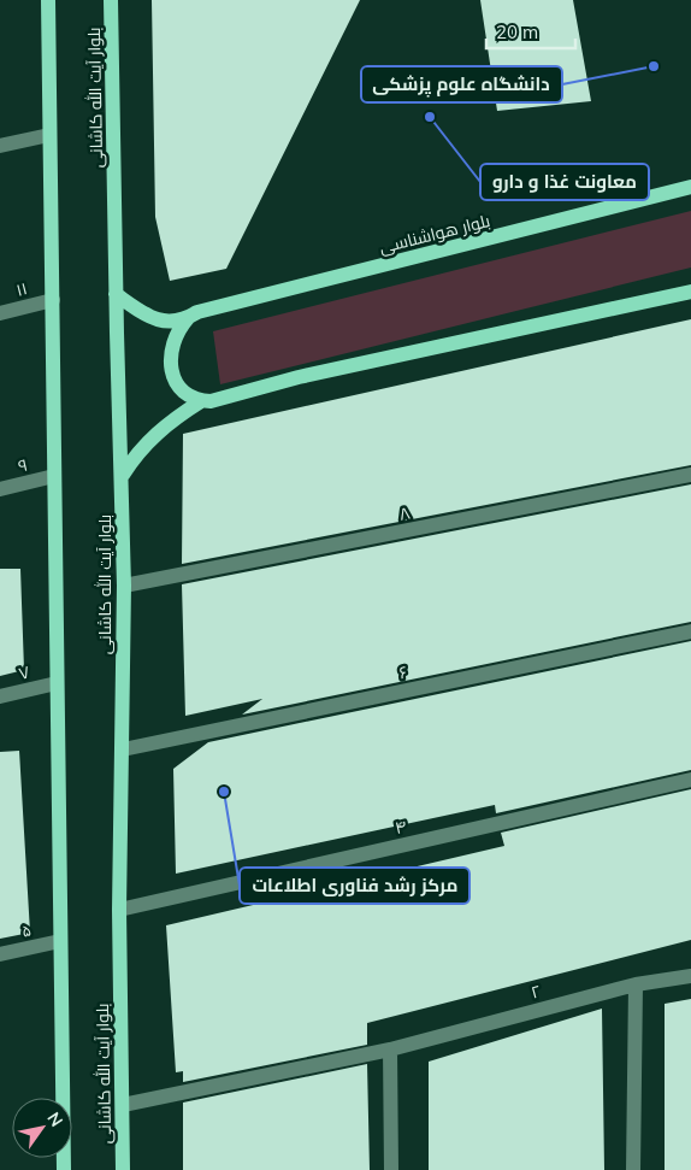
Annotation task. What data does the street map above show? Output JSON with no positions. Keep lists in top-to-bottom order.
{
  "streets": {
    "main road": ["بلوار آیت الله کاشانی", "بلوار هواشناسی"],
    "street": [
      "۱۱",
      "۹",
      "۸",
      "۷",
      "۶",
      "۴",
      "۵",
      "۲"
    ]
  },
  "crossings": [
    ["بلوار آیت الله کاشانی", "بلوار هواشناسی"],
    ["بلوار آیت الله کاشانی", "۸"],
    ["بلوار آیت الله کاشانی", "۶"],
    ["بلوار آیت الله کاشانی", "۴"],
    ["بلوار آیت الله کاشانی", "۲"]
  ],
  "places": ["دانشگاه علوم پزشکی", "معاونت غذا و دارو", "مرکز رشد فناوری اطلاعات"],
  "scale_bar": "20 m",
  "north": "top right"
}
